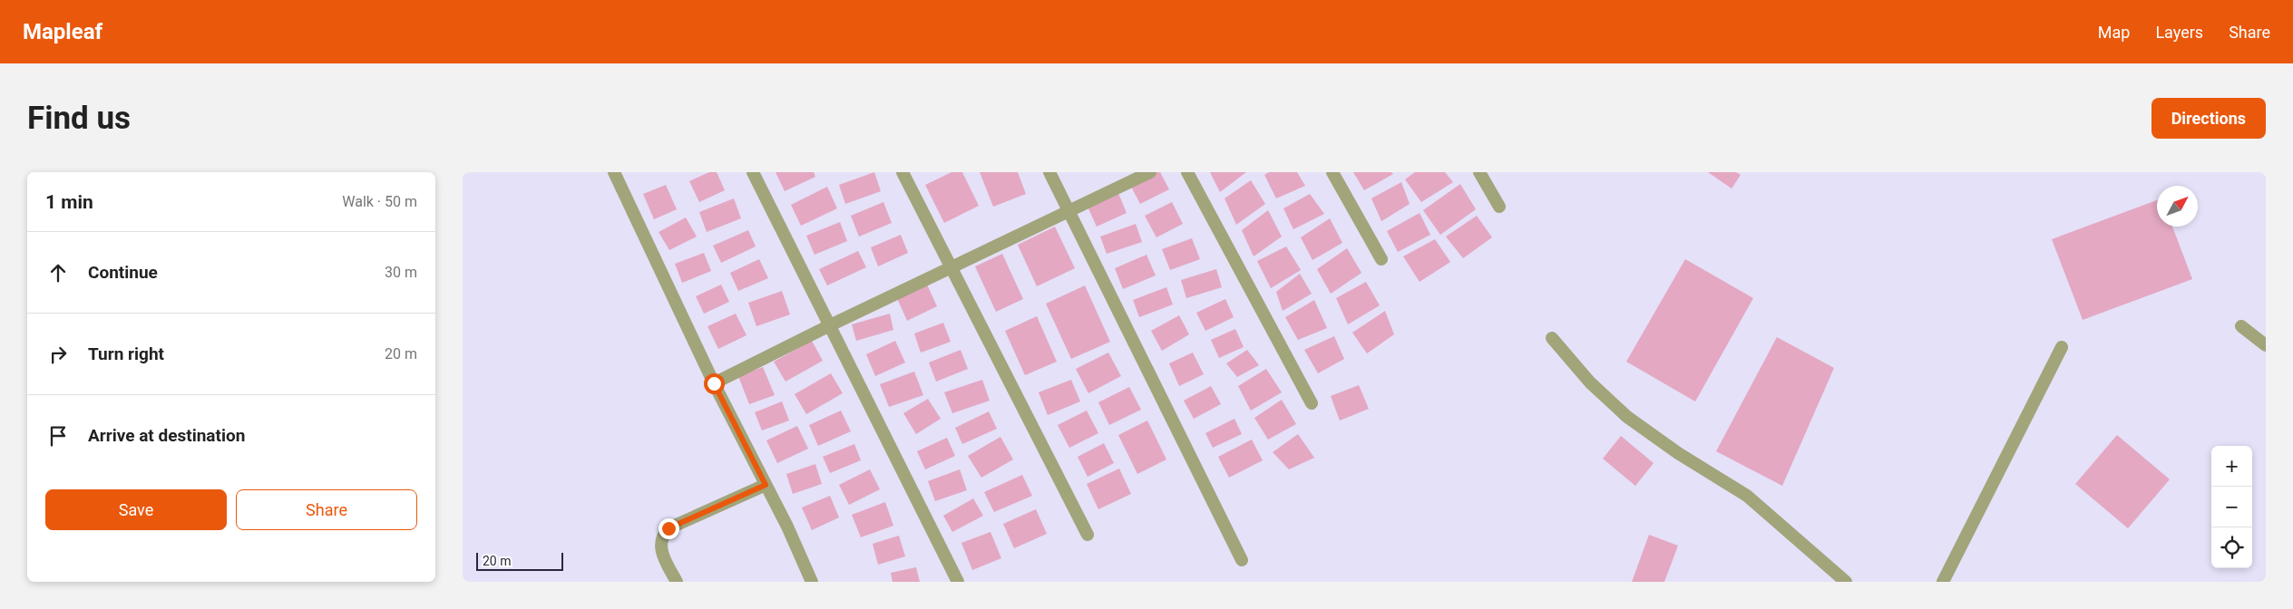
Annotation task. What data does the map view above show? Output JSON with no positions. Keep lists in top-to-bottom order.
{
  "scale_bar": "20 m",
  "north": "top right",
  "page": {
    "header": "Mapleaf",
    "nav": ["Map", "Layers", "Share"],
    "buttons": [
      "Directions",
      ["Save", "Share"]
    ],
    "title": "Find us",
    "heading": ["1 min", "Walk · 50 m"],
    "list": [
      ["Continue", "30 m"],
      ["Turn right", "20 m"],
      "Arrive at destination"
    ],
    "map_buttons": ["+", "−"],
    "scale": "20 m"
  }
}
